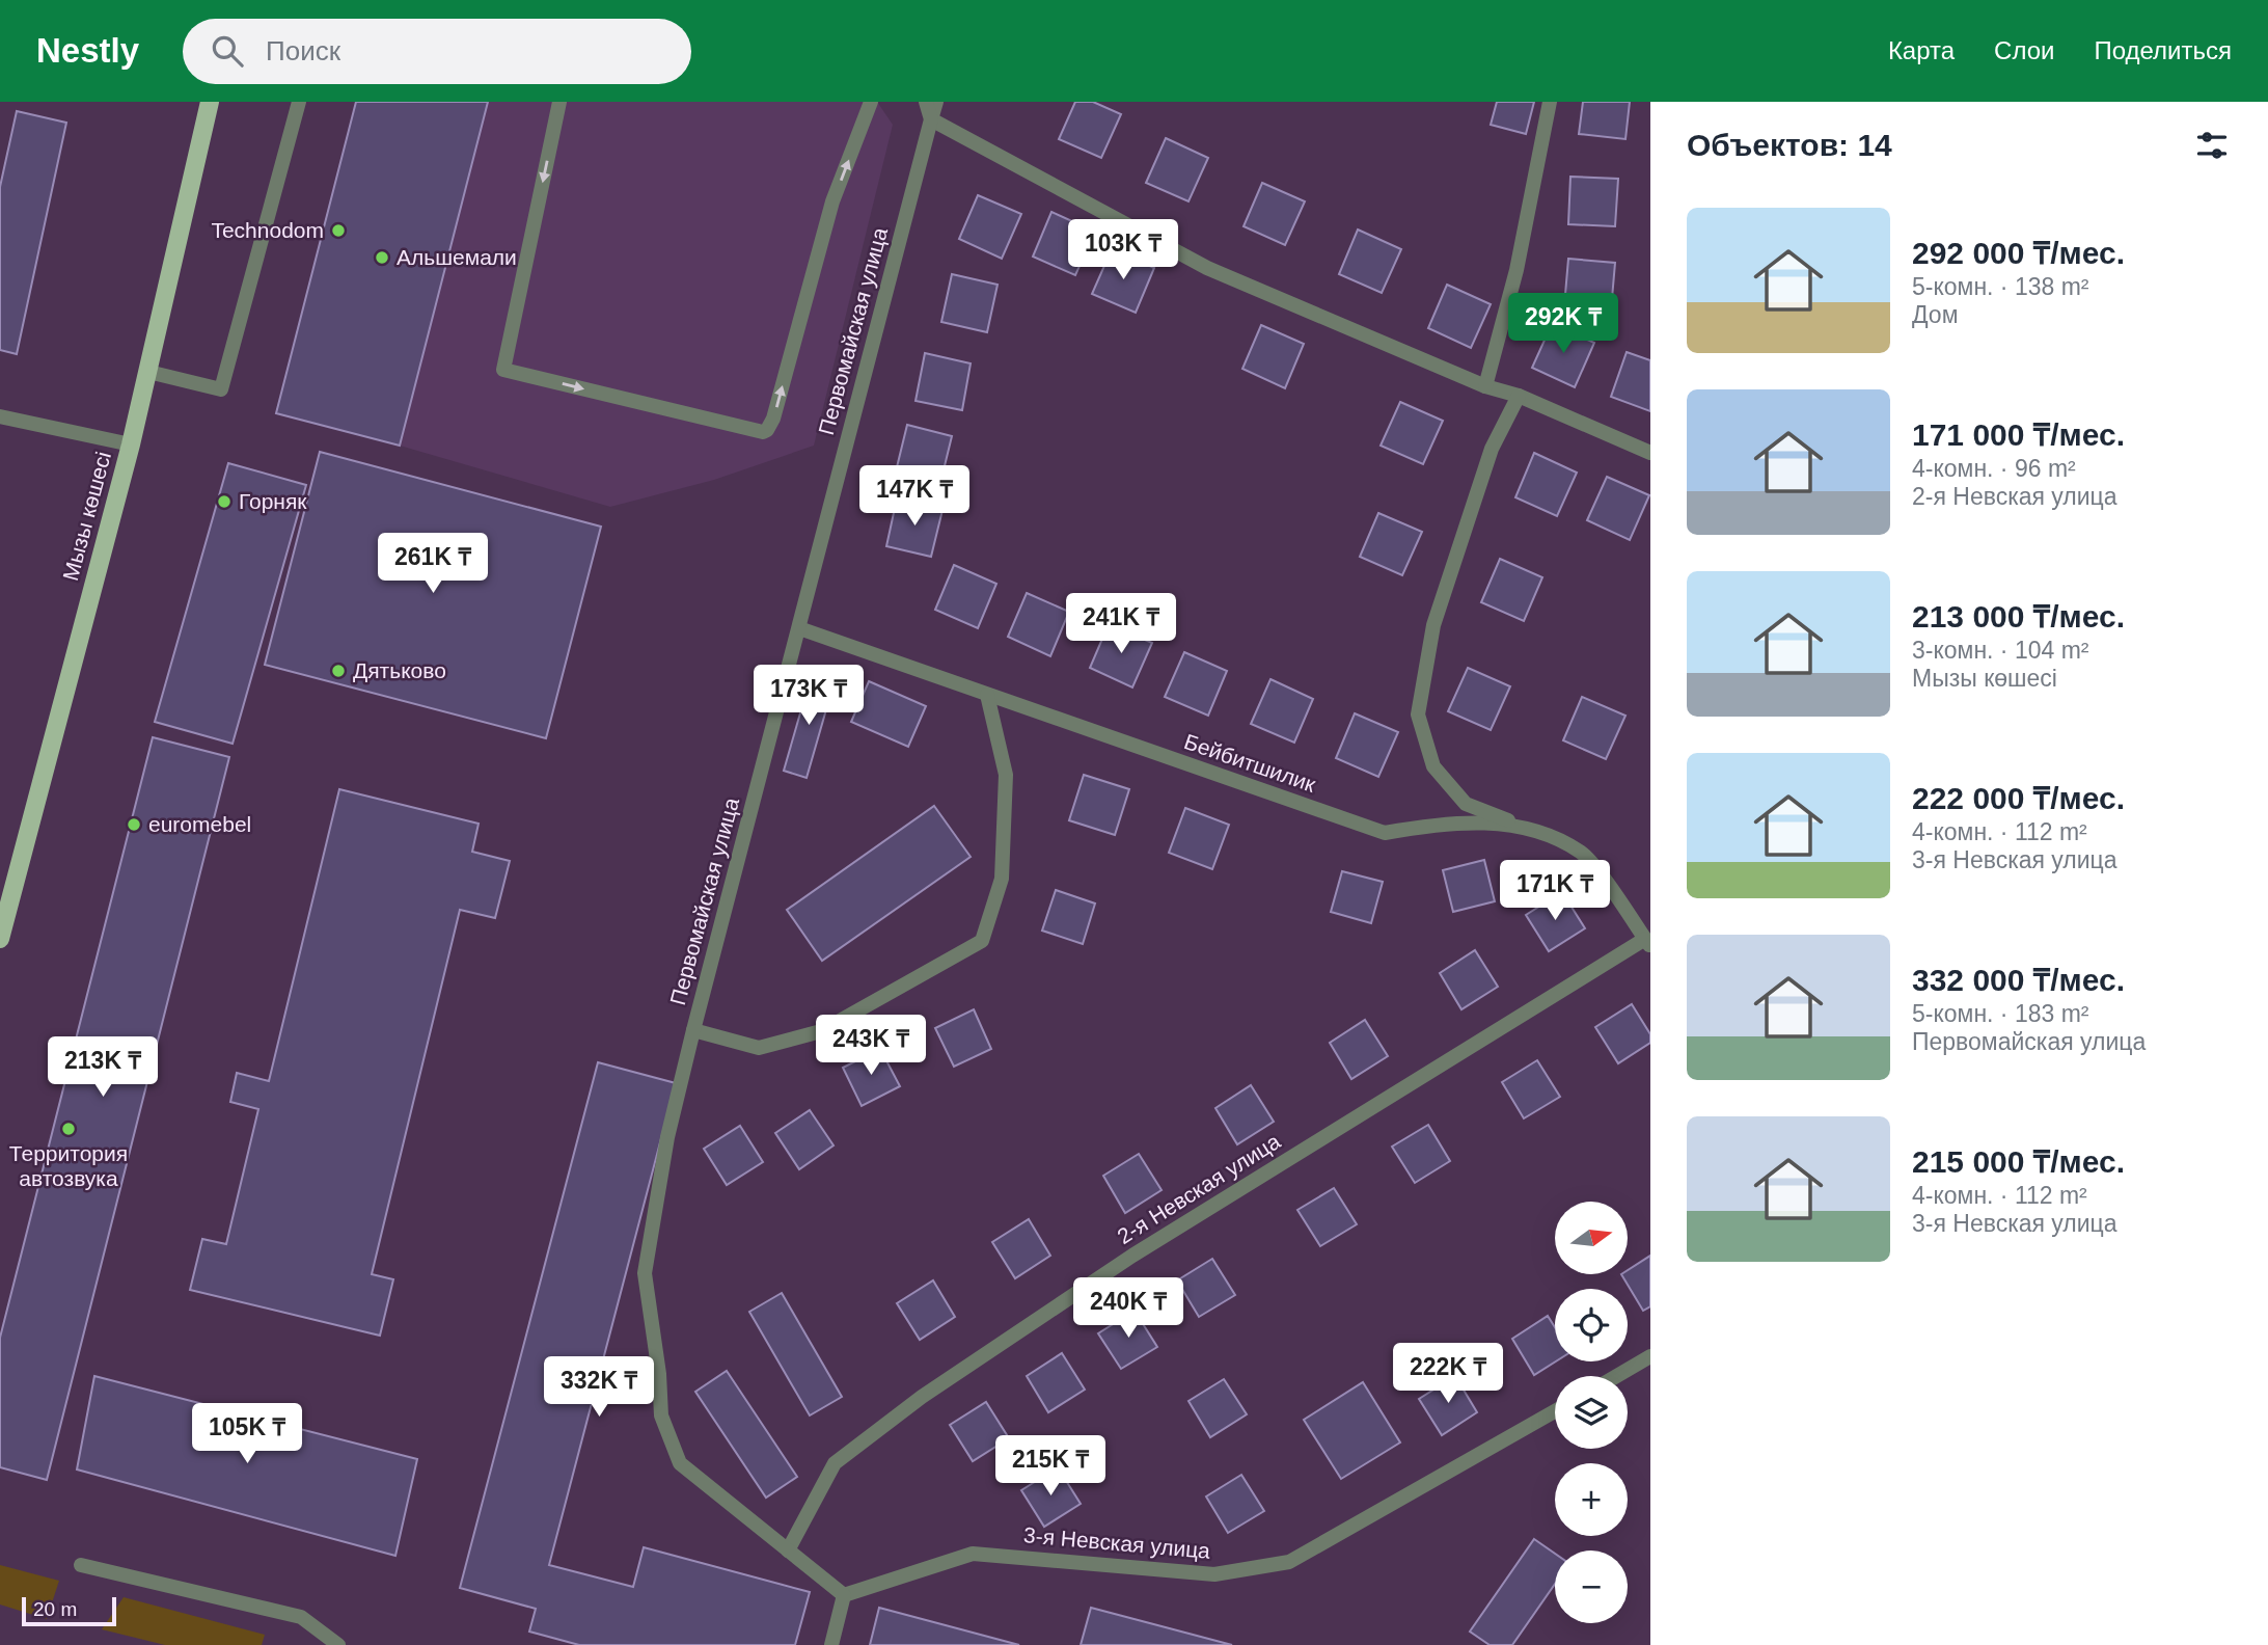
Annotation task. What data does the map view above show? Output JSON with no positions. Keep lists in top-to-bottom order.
{
  "streets": {
    "main road": ["Мызы көшесі"],
    "street": [
      "Первомайская улица",
      "Бейбитшилик",
      "2-я Невская улица",
      "3-я Невская улица"
    ]
  },
  "crossings": [
    ["Первомайская улица", "Бейбитшилик"],
    ["Первомайская улица", "2-я Невская улица"],
    ["Первомайская улица", "3-я Невская улица"],
    ["Бейбитшилик", "2-я Невская улица"]
  ],
  "places": [
    "Technodom",
    "Альшемали",
    "Горняк",
    "Дятьково",
    "euromebel",
    "Территория автозвука"
  ],
  "scale_bar": "20 m",
  "north": "right",
  "page": {
    "header": "Nestly",
    "search": "Поиск",
    "nav": ["Карта", "Слои", "Поделиться"],
    "heading": "Объектов: 14",
    "list": [
      {
        "name": "292 000 ₸/мес.",
        "note": "5-комн. · 138 m² · Дом"
      },
      {
        "name": "171 000 ₸/мес.",
        "note": "4-комн. · 96 m² · 2-я Невская улица"
      },
      {
        "name": "213 000 ₸/мес.",
        "note": "3-комн. · 104 m² · Мызы көшесі"
      },
      {
        "name": "222 000 ₸/мес.",
        "note": "4-комн. · 112 m² · 3-я Невская улица"
      },
      {
        "name": "332 000 ₸/мес.",
        "note": "5-комн. · 183 m² · Первомайская улица"
      },
      {
        "name": "215 000 ₸/мес.",
        "note": "4-комн. · 112 m² · 3-я Невская улица"
      }
    ],
    "price": [
      "103K ₸",
      "292K ₸",
      "147K ₸",
      "261K ₸",
      "241K ₸",
      "173K ₸",
      "171K ₸",
      "243K ₸",
      "213K ₸",
      "240K ₸",
      "222K ₸",
      "332K ₸",
      "105K ₸",
      "215K ₸"
    ],
    "map_buttons": ["+", "−"],
    "scale": "20 m"
  }
}
